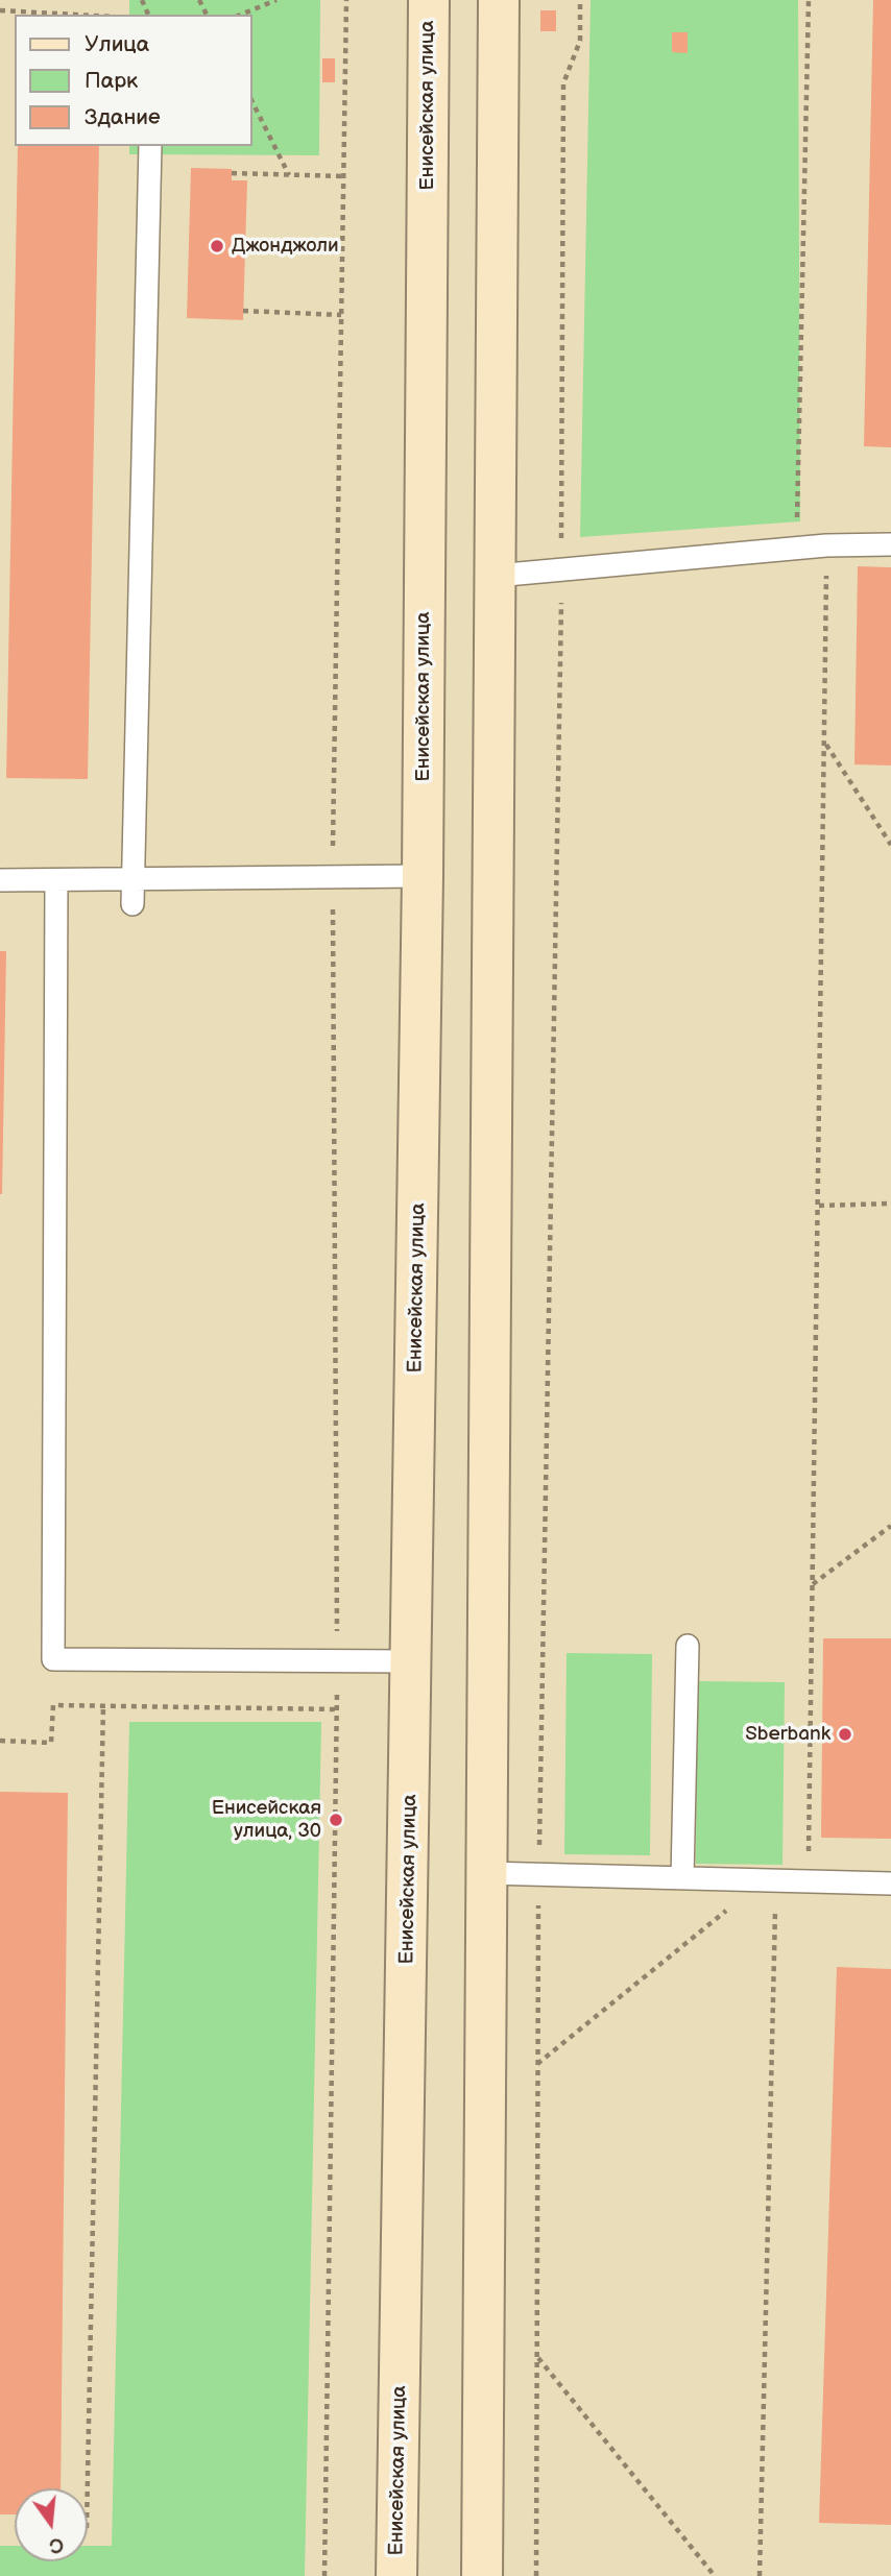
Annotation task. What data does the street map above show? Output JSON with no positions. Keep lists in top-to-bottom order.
{
  "streets": {
    "main road": ["Енисейская улица"]
  },
  "places": ["Джонджоли", "Sberbank", "Енисейская улица, 30"],
  "legend": ["Улица", "Парк", "Здание"],
  "north": "bottom"
}
